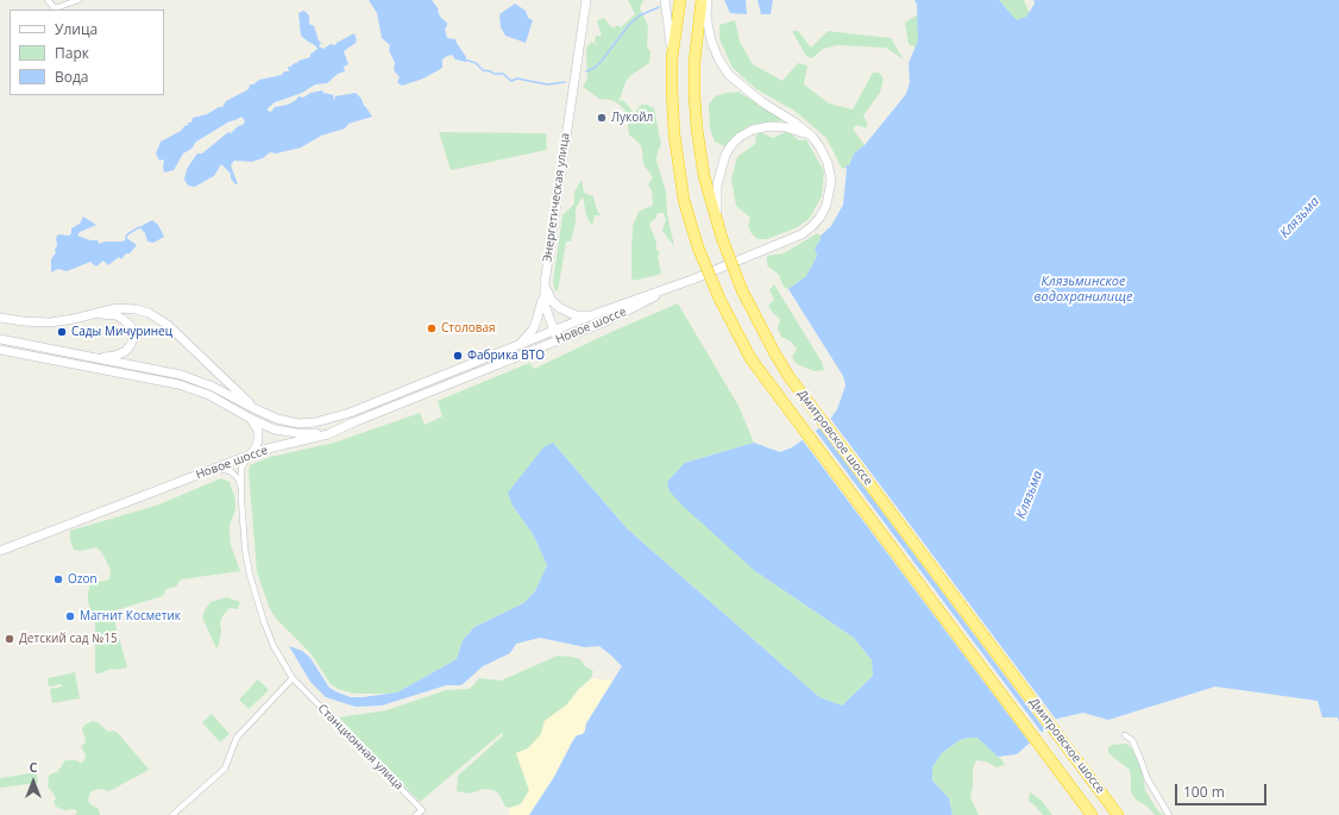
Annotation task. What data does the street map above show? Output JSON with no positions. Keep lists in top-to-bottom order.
{
  "streets": {
    "highway": ["Дмитровское шоссе"],
    "main road": ["Энергетическая улица", "Новое шоссе"],
    "street": ["Станционная улица"]
  },
  "crossings": [
    ["Энергетическая улица", "Новое шоссе"],
    ["Новое шоссе", "Станционная улица"]
  ],
  "water": ["Клязьма", "Клязьминское водохранилище"],
  "places": [
    "Лукойл",
    "Столовая",
    "Сады Мичуринец",
    "Фабрика ВТО",
    "Ozon",
    "Магнит Косметик",
    "Детский сад №15"
  ],
  "legend": ["Улица", "Парк", "Вода"],
  "scale_bar": "100 m",
  "north": "top"
}
